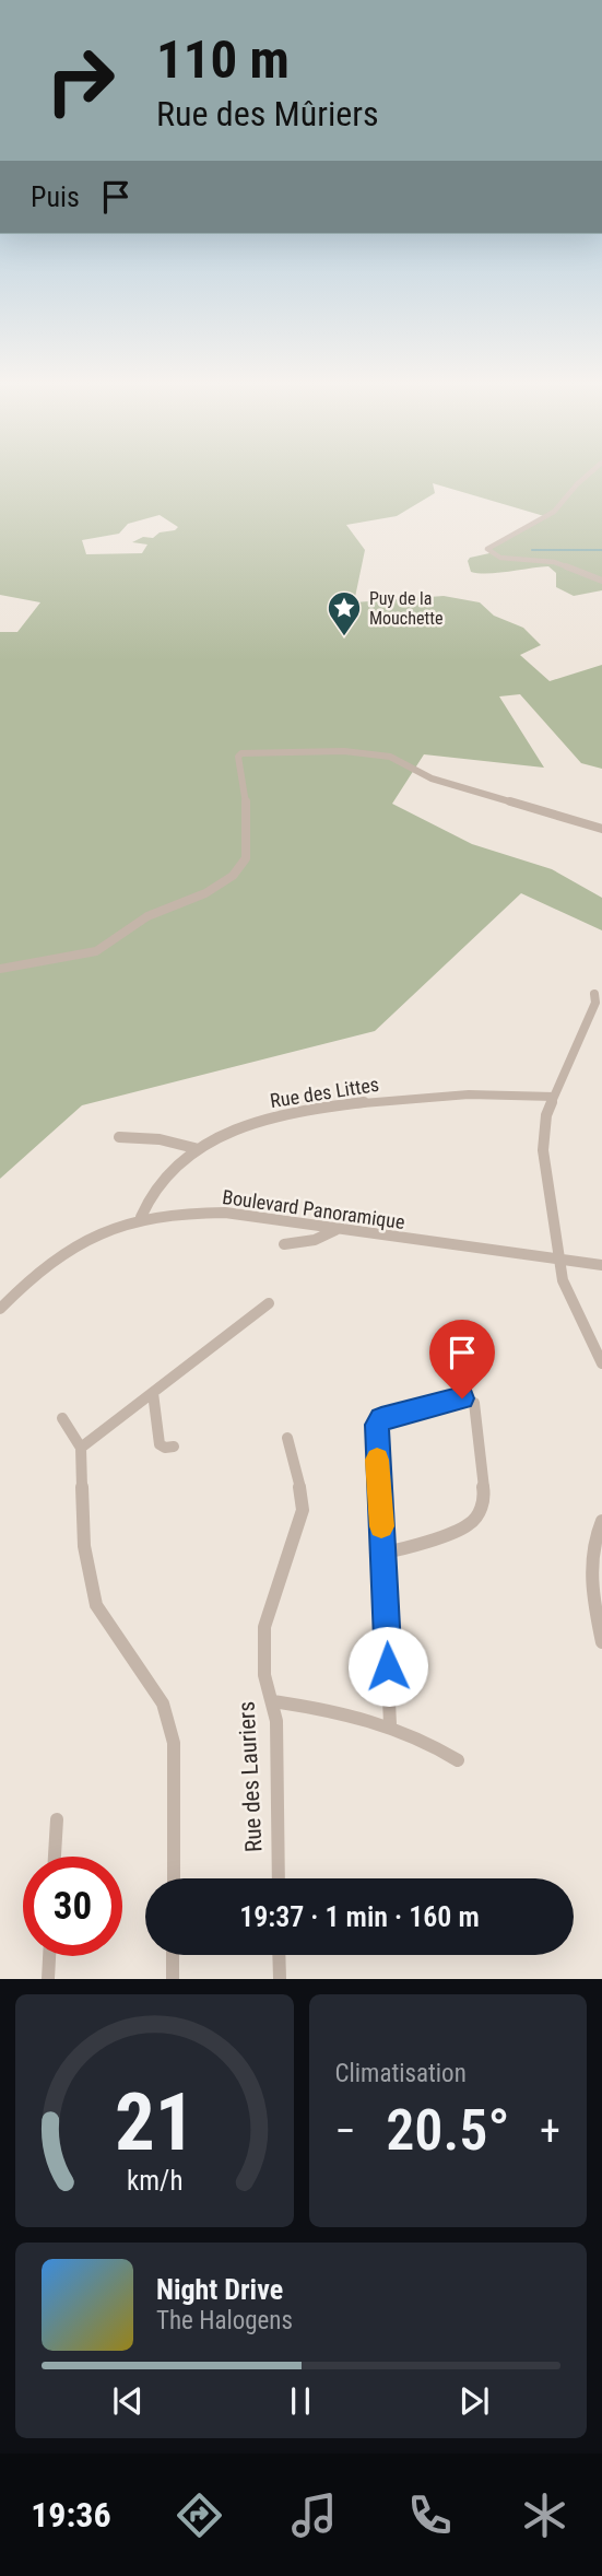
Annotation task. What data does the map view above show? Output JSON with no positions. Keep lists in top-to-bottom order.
{
  "streets": {
    "street": ["Rue des Littes", "Boulevard Panoramique", "Rue des Lauriers"]
  },
  "crossings": [
    ["Rue des Littes", "Boulevard Panoramique"]
  ],
  "places": {
    "place": ["Puy de la Mouchette"]
  },
  "page": {
    "turn": ["110 m", "Rue des Mûriers"],
    "then": "Puis",
    "limit": "30",
    "trip": "19:37 · 1 min · 160 m",
    "tile": "Climatisation",
    "heat": ["−", "20.5°", "+"],
    "song": ["Night Drive", "The Halogens"],
    "tabs": "19:36",
    "gauge": ["21", "km/h"]
  }
}
